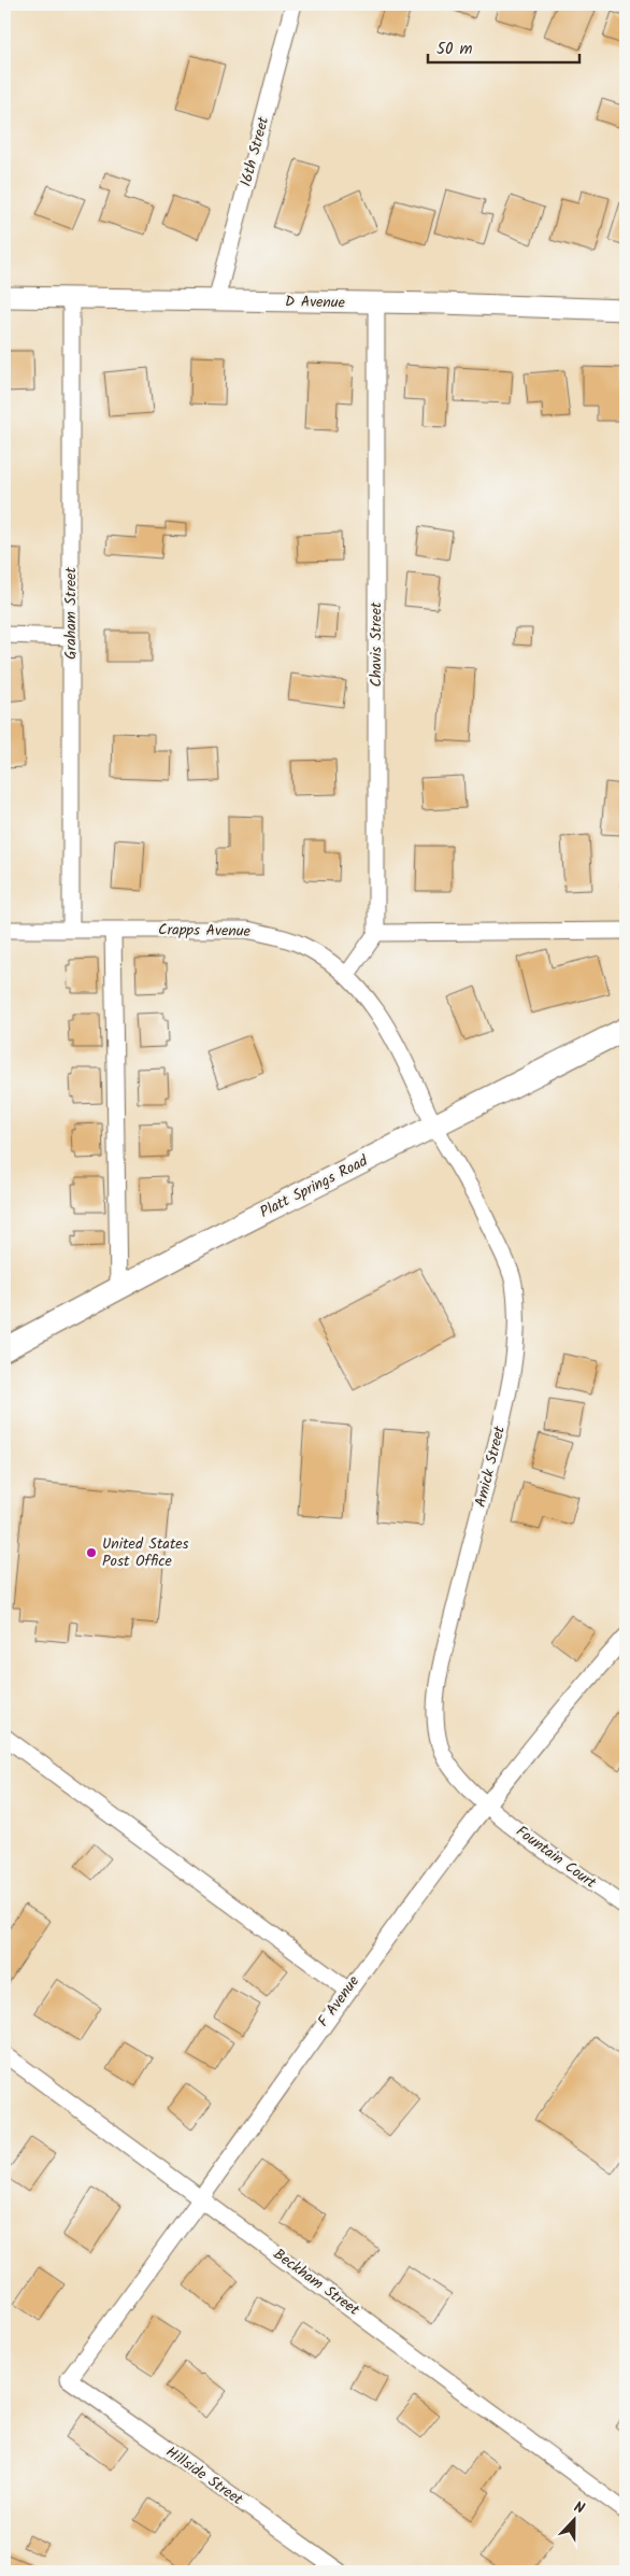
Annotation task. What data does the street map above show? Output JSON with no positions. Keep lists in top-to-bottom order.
{
  "streets": {
    "main road": ["Platt Springs Road"],
    "street": [
      "16th Street",
      "D Avenue",
      "Graham Street",
      "Chavis Street",
      "Crapps Avenue",
      "Amick Street",
      "Fountain Court",
      "F Avenue",
      "Beckham Street",
      "Hillside Street"
    ]
  },
  "crossings": [
    ["16th Street", "D Avenue"],
    ["D Avenue", "Graham Street"],
    ["D Avenue", "Chavis Street"],
    ["Graham Street", "Crapps Avenue"],
    ["Crapps Avenue", "Platt Springs Road"],
    ["Crapps Avenue", "Amick Street"],
    ["Platt Springs Road", "Amick Street"],
    ["Amick Street", "Fountain Court"],
    ["Amick Street", "F Avenue"],
    ["Fountain Court", "F Avenue"],
    ["F Avenue", "Beckham Street"],
    ["F Avenue", "Hillside Street"]
  ],
  "places": ["United States Post Office"],
  "scale_bar": "50 m",
  "north": "top"
}
